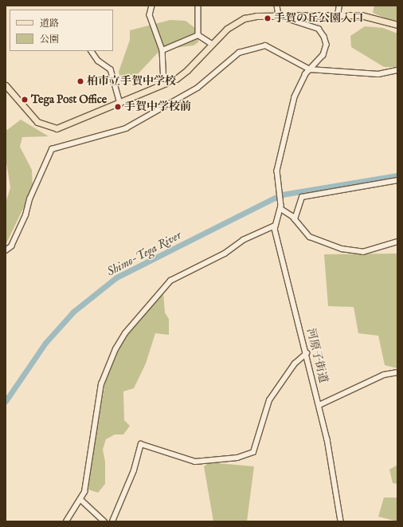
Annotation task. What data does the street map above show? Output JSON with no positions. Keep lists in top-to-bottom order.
{
  "streets": {
    "street": ["河原子街道"]
  },
  "water": ["Shimo-Tega River"],
  "places": [
    "手賀の丘公園入口",
    "柏市立手賀中学校",
    "Tega Post Office",
    "手賀中学校前"
  ],
  "legend": ["道路", "公園"]
}
